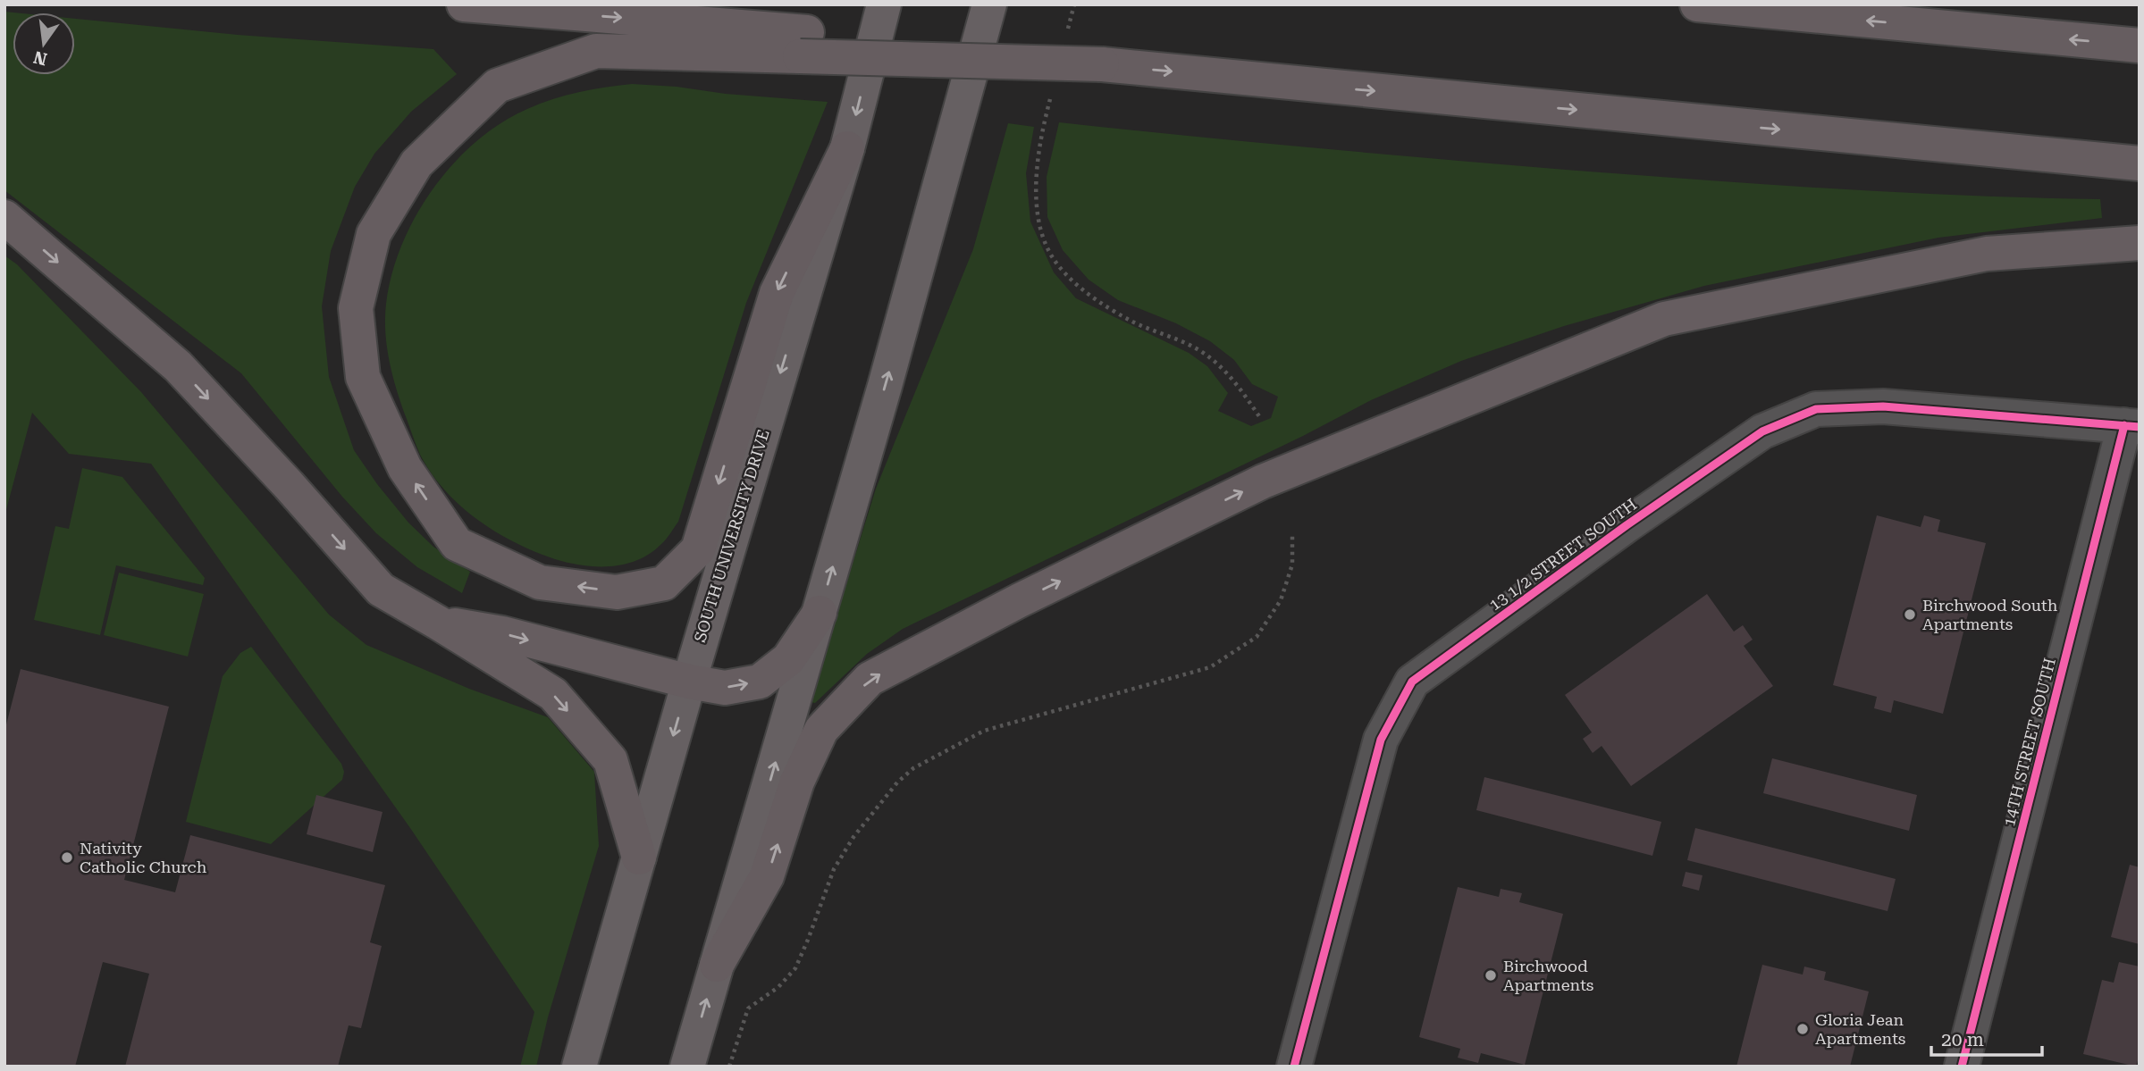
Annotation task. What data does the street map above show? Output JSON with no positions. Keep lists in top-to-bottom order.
{
  "streets": {
    "main road": ["SOUTH UNIVERSITY DRIVE"],
    "street": ["13 1/2 STREET SOUTH", "14TH STREET SOUTH"]
  },
  "crossings": [
    ["13 1/2 STREET SOUTH", "14TH STREET SOUTH"]
  ],
  "places": [
    "Birchwood South Apartments",
    "Nativity Catholic Church",
    "Birchwood Apartments",
    "Gloria Jean Apartments"
  ],
  "scale_bar": "20 m",
  "north": "bottom"
}
